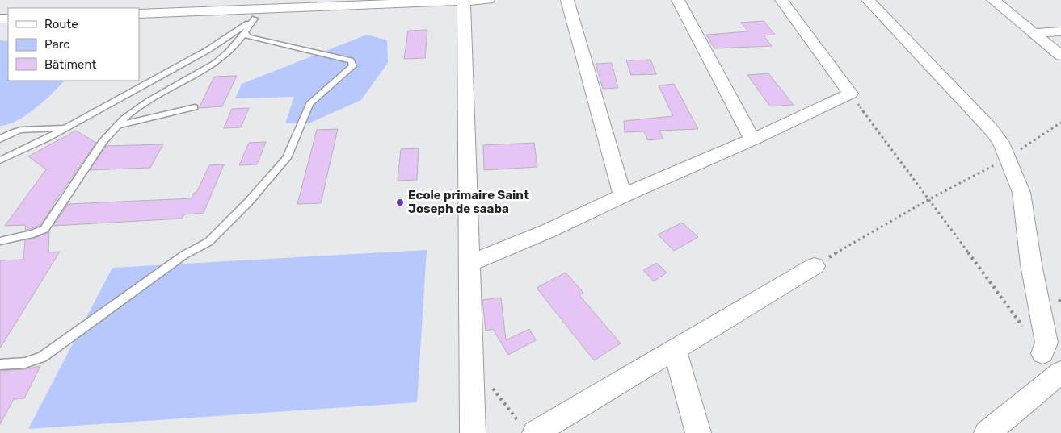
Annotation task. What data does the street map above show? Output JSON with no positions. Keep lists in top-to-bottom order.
{
  "places": ["Ecole primaire Saint Joseph de saaba"],
  "legend": ["Route", "Parc", "Bâtiment"]
}
